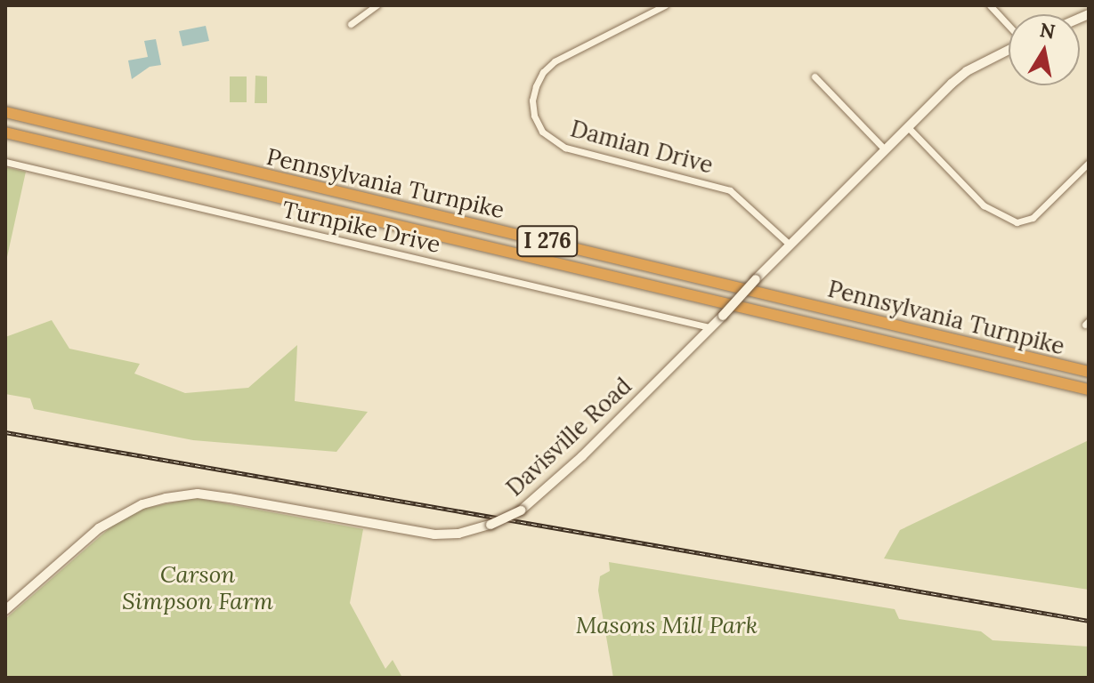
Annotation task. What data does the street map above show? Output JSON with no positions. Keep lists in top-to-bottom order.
{
  "streets": {
    "highway": ["Pennsylvania Turnpike", "I 276"],
    "street": ["Damian Drive", "Turnpike Drive", "Davisville Road"]
  },
  "crossings": [
    ["Damian Drive", "Davisville Road"],
    ["Turnpike Drive", "Davisville Road"]
  ],
  "parks": ["Carson Simpson Farm", "Masons Mill Park"],
  "north": "top"
}
